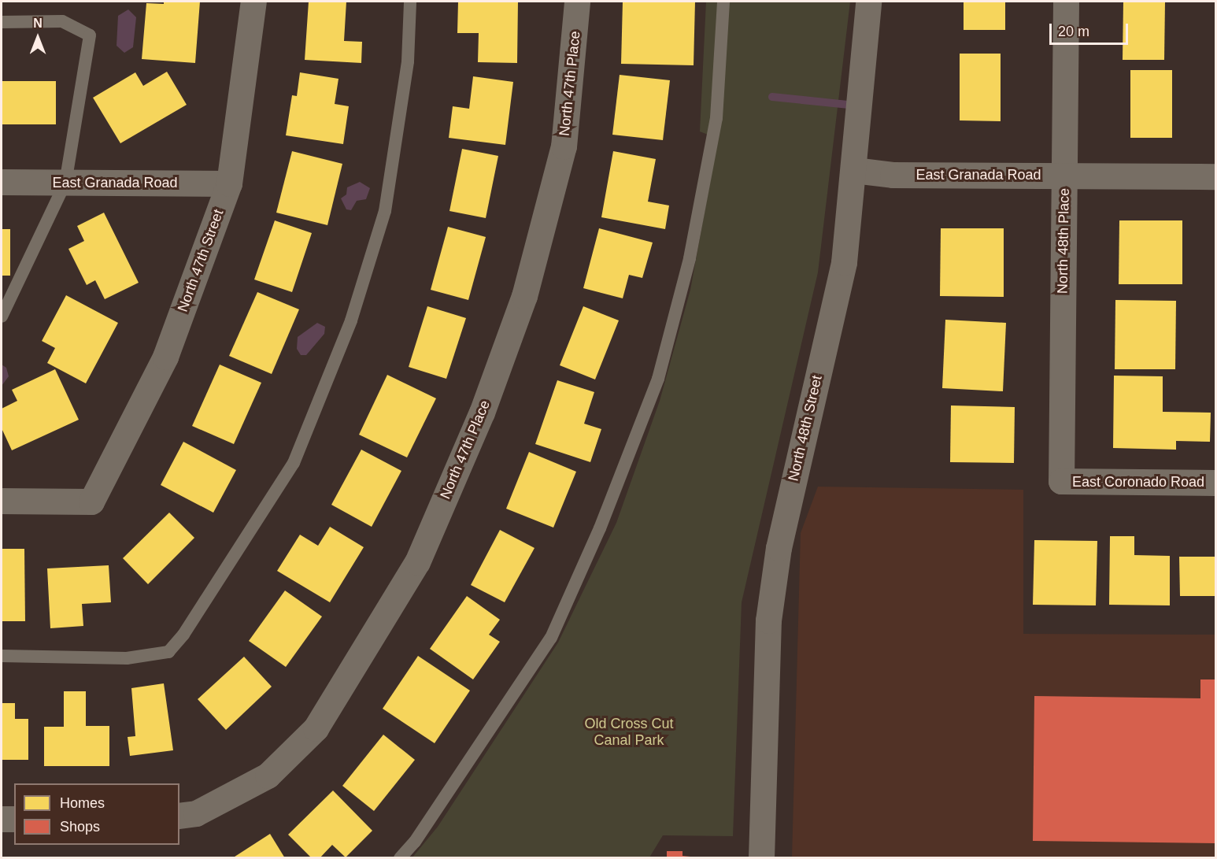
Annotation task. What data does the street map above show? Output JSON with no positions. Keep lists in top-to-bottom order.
{
  "streets": {
    "street": [
      "North 47th Place",
      "East Granada Road",
      "North 48th Place",
      "North 47th Street",
      "North 48th Street",
      "East Coronado Road"
    ]
  },
  "crossings": [
    ["East Granada Road", "North 48th Place"],
    ["East Granada Road", "North 47th Street"],
    ["East Granada Road", "North 48th Street"],
    ["North 48th Place", "East Coronado Road"]
  ],
  "parks": ["Old Cross Cut Canal Park"],
  "legend": ["Homes", "Shops"],
  "scale_bar": "20 m",
  "north": "top"
}
